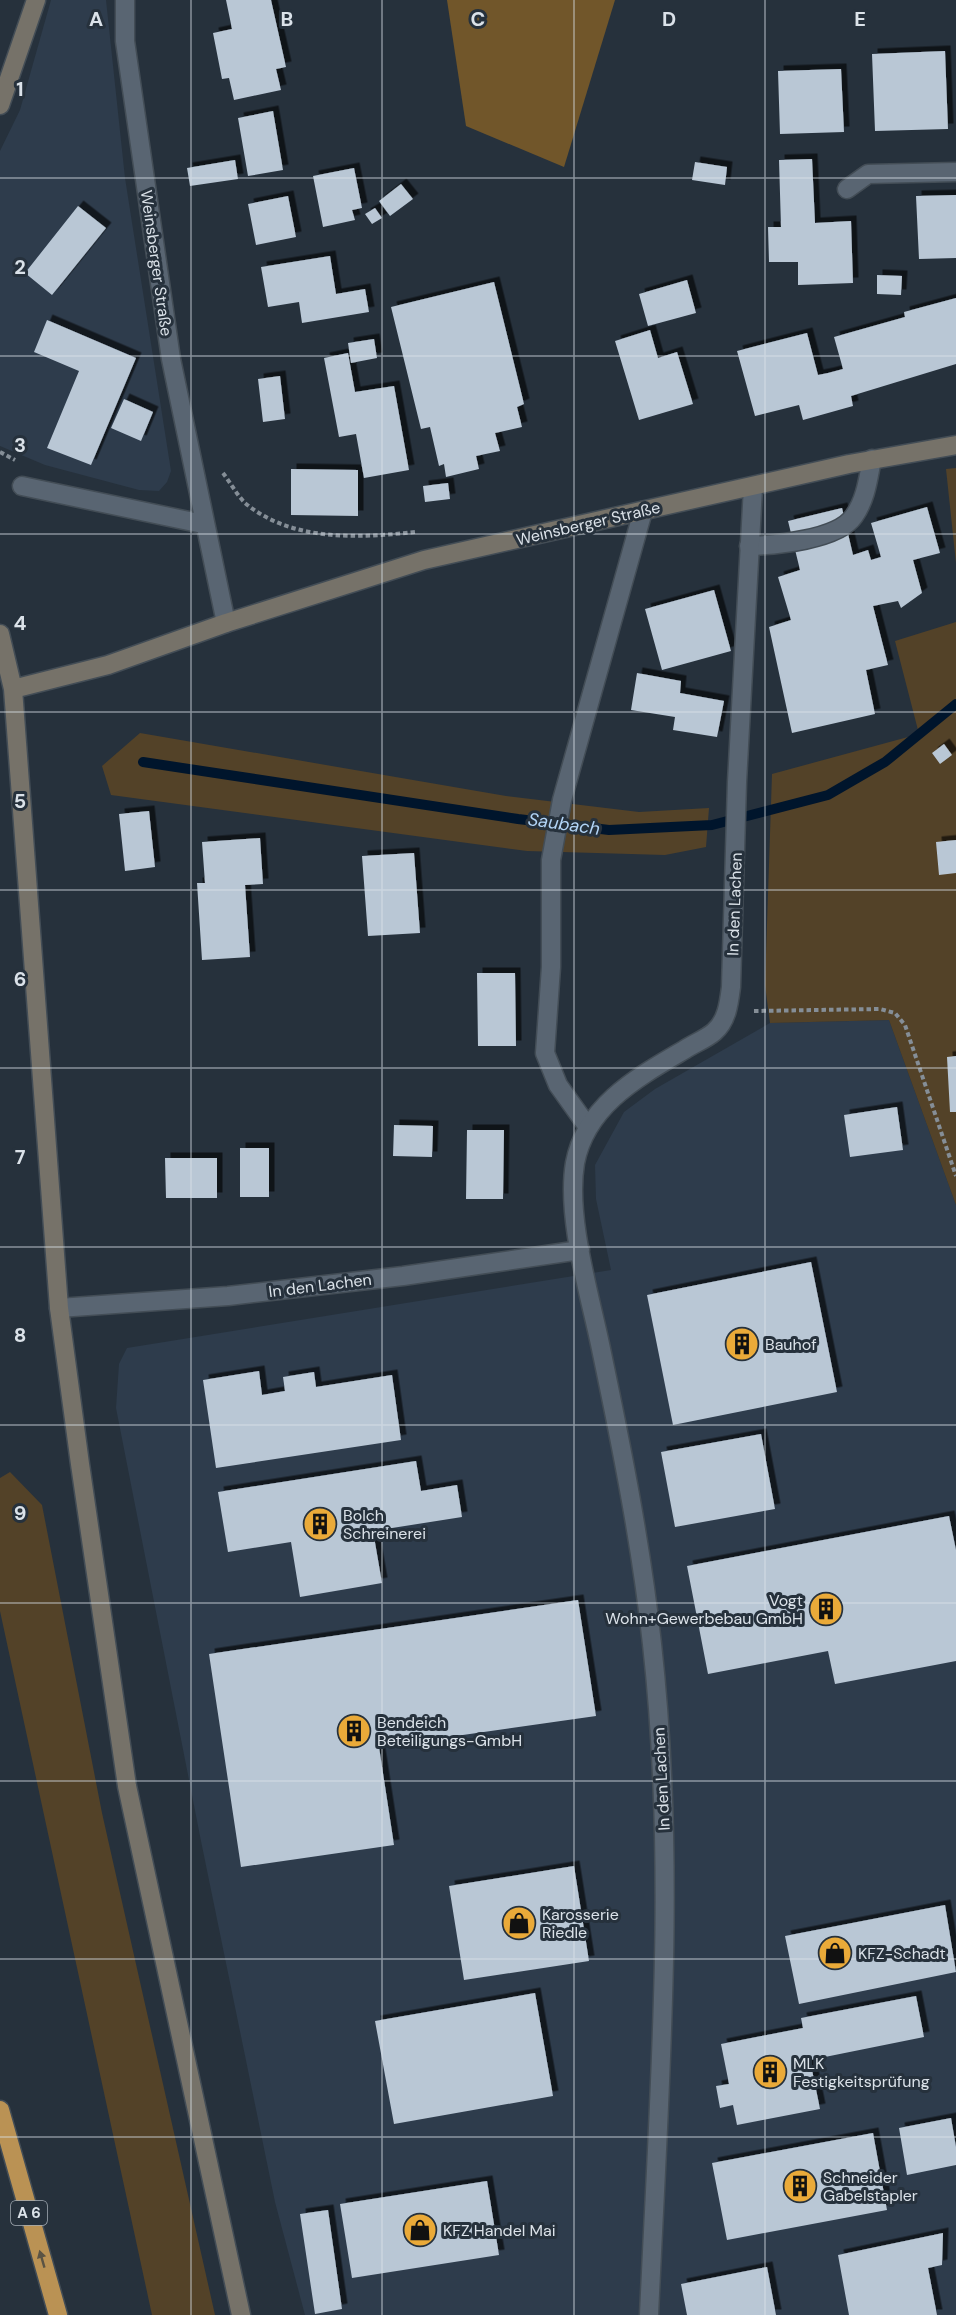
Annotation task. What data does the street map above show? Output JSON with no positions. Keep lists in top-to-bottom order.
{
  "streets": {
    "highway": ["A 6"],
    "street": ["Weinsberger Straße", "In den Lachen"]
  },
  "crossings": [
    ["Weinsberger Straße", "In den Lachen"]
  ],
  "water": ["Saubach"],
  "places": {
    "building": [
      "Bauhof",
      "Bolch Schreinerei",
      "Vogt Wohn+Gewerbebau GmbH",
      "Bendeich Beteiligungs-GmbH",
      "MLK Festigkeitsprüfung",
      "Schneider Gabelstapler"
    ],
    "shop": ["Karosserie Riedle", "KFZ-Schadt", "KFZ Handel Mai"]
  },
  "grid": {
    "columns": [
      "A",
      "B",
      "C",
      "D",
      "E"
    ],
    "rows": [
      "1",
      "2",
      "3",
      "4",
      "5",
      "6",
      "7",
      "8",
      "9"
    ]
  }
}
